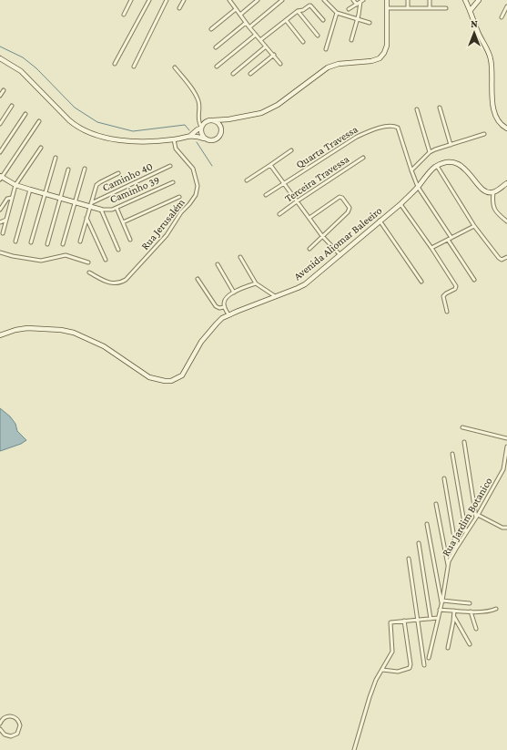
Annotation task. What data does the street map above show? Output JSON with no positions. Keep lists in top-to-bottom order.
{
  "streets": {
    "main road": ["Avenida Aliomar Baleeiro"],
    "street": [
      "Quarta Travessa",
      "Caminho 40",
      "Terceira Travessa",
      "Caminho 39",
      "Rua Jerusalém",
      "Rua Jardim Botanico"
    ]
  },
  "north": "top"
}
